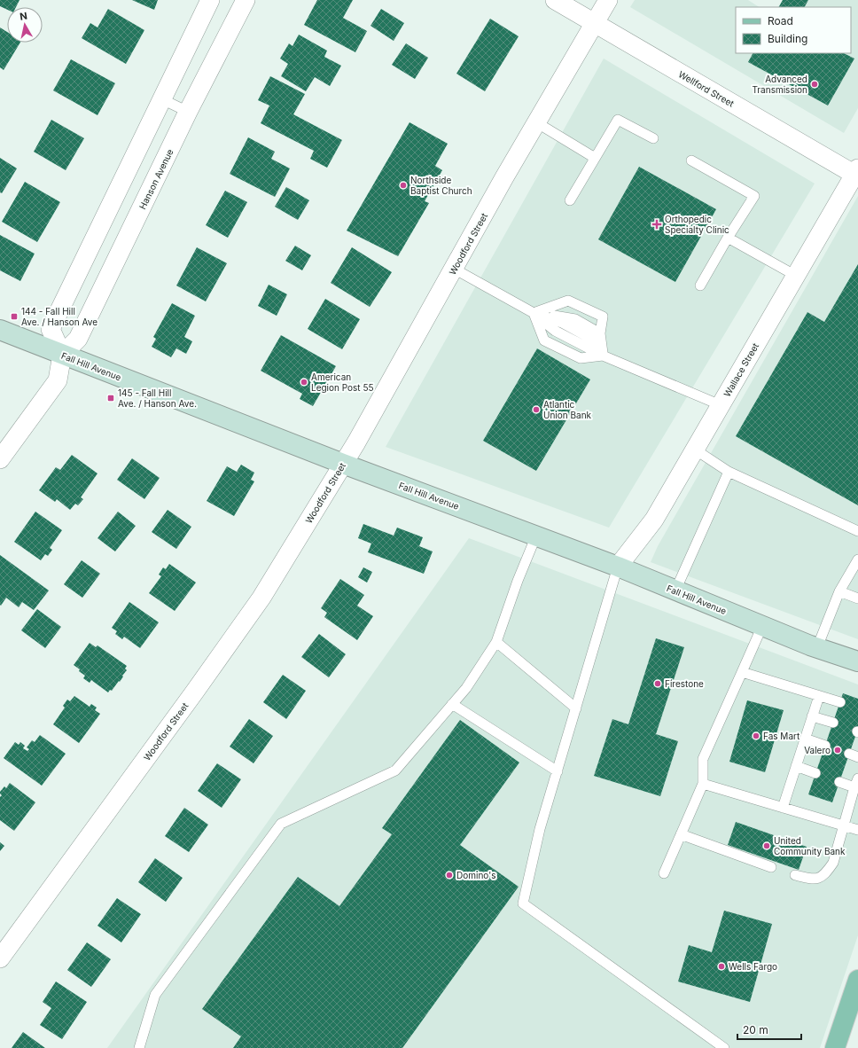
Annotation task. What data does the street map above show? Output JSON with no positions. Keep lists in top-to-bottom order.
{
  "streets": {
    "main road": ["Fall Hill Avenue"],
    "street": [
      "Wellford Street",
      "Hanson Avenue",
      "Woodford Street",
      "Wallace Street"
    ]
  },
  "crossings": [
    ["Wellford Street", "Woodford Street"],
    ["Wellford Street", "Wallace Street"],
    ["Hanson Avenue", "Fall Hill Avenue"],
    ["Woodford Street", "Fall Hill Avenue"],
    ["Fall Hill Avenue", "Wallace Street"]
  ],
  "places": {
    "other": [
      "Advanced Transmission",
      "Northside Baptist Church",
      "American Legion Post 55",
      "Atlantic Union Bank",
      "Firestone",
      "Fas Mart",
      "Valero",
      "United Community Bank",
      "Domino's",
      "Wells Fargo"
    ],
    "health": ["Orthopedic Specialty Clinic"],
    "transit": ["144 - Fall Hill Ave. / Hanson Ave", "145 - Fall Hill Ave. / Hanson Ave."]
  },
  "legend": ["Road", "Building"],
  "scale_bar": "20 m",
  "north": "top"
}
